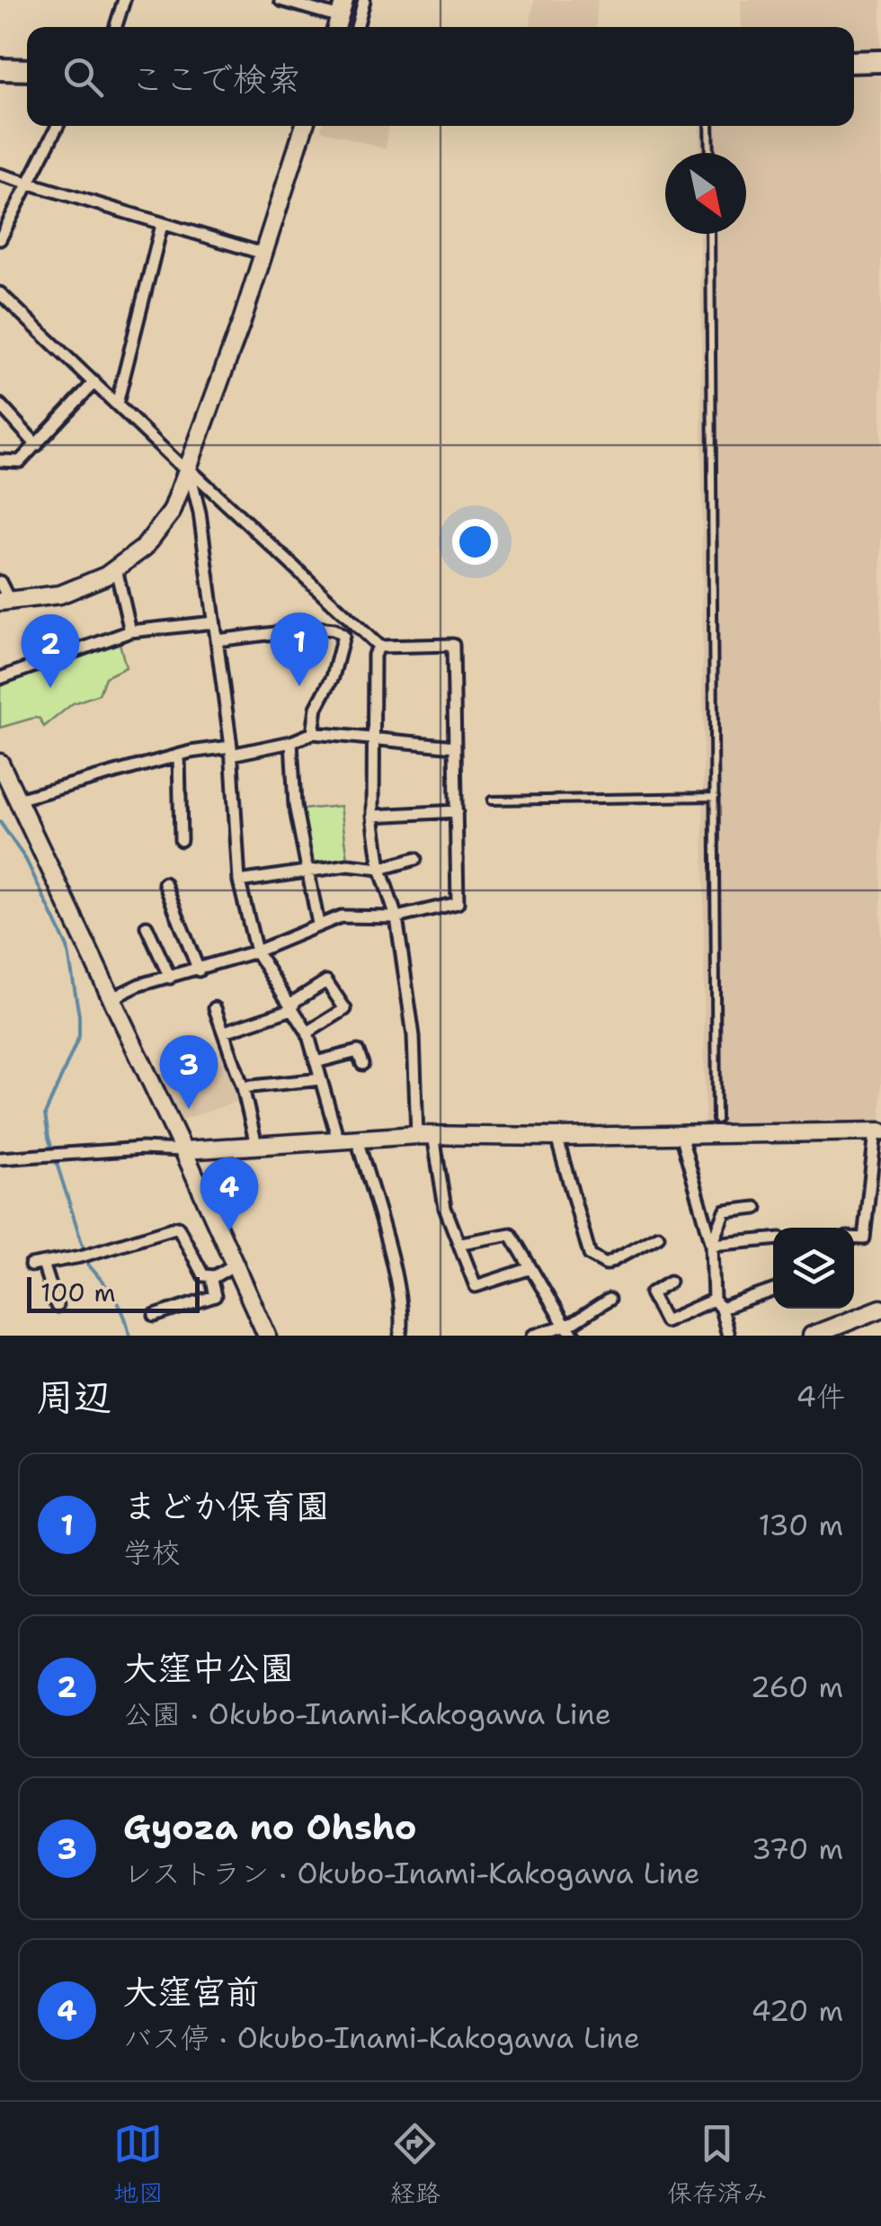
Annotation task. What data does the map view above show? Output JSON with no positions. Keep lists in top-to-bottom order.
{
  "scale_bar": "100 m",
  "north": "bottom right",
  "page": {
    "search": "ここで検索",
    "pins": [
      "1",
      "2",
      "3",
      "4"
    ],
    "scale": "100 m",
    "heading": ["周辺", "4件"],
    "list": [
      {
        "mark": "1",
        "name": "まどか保育園",
        "note": "学校",
        "value": "130 m"
      },
      {
        "mark": "2",
        "name": "大窪中公園",
        "note": "公園 · Okubo-Inami-Kakogawa Line",
        "value": "260 m"
      },
      {
        "mark": "3",
        "name": "Gyoza no Ohsho",
        "note": "レストラン · Okubo-Inami-Kakogawa Line",
        "value": "370 m"
      },
      {
        "mark": "4",
        "name": "大窪宮前",
        "note": "バス停 · Okubo-Inami-Kakogawa Line",
        "value": "420 m"
      }
    ],
    "nav": ["地図", "経路", "保存済み"]
  }
}
